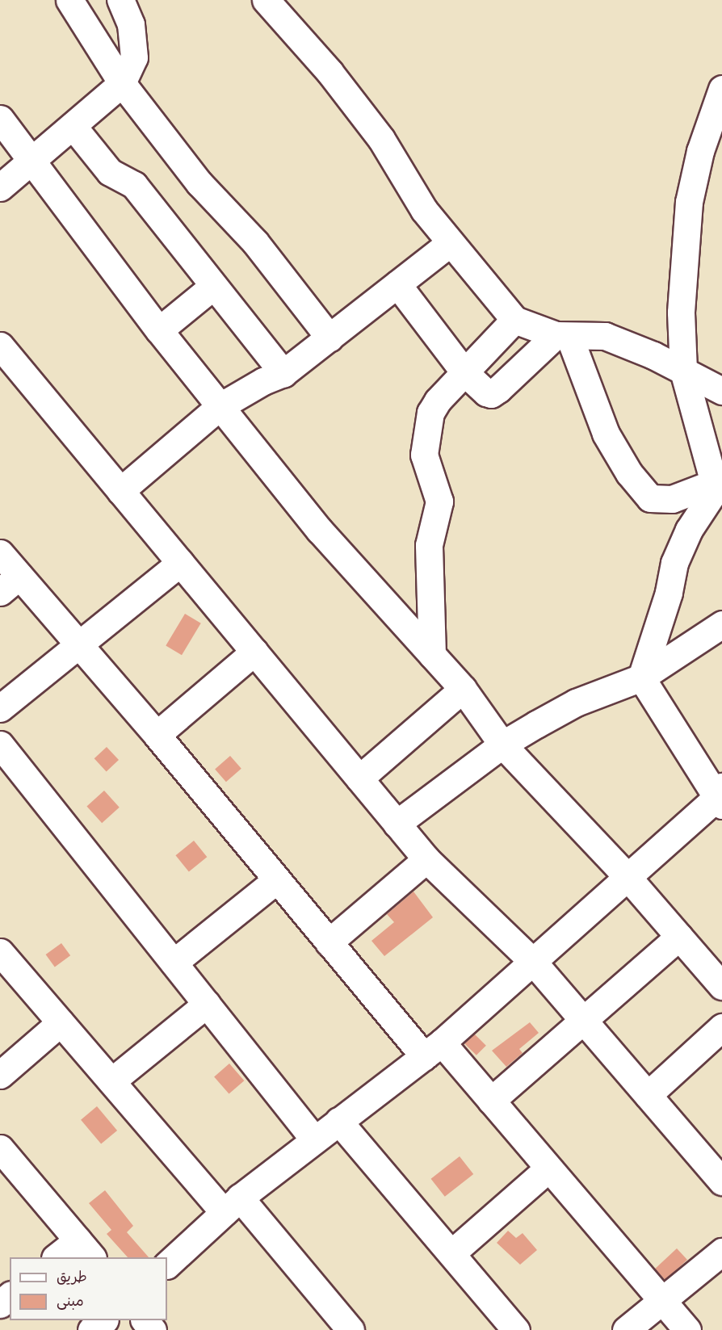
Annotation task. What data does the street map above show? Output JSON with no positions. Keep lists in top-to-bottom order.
{
  "legend": ["طريق", "مبنى"]
}
